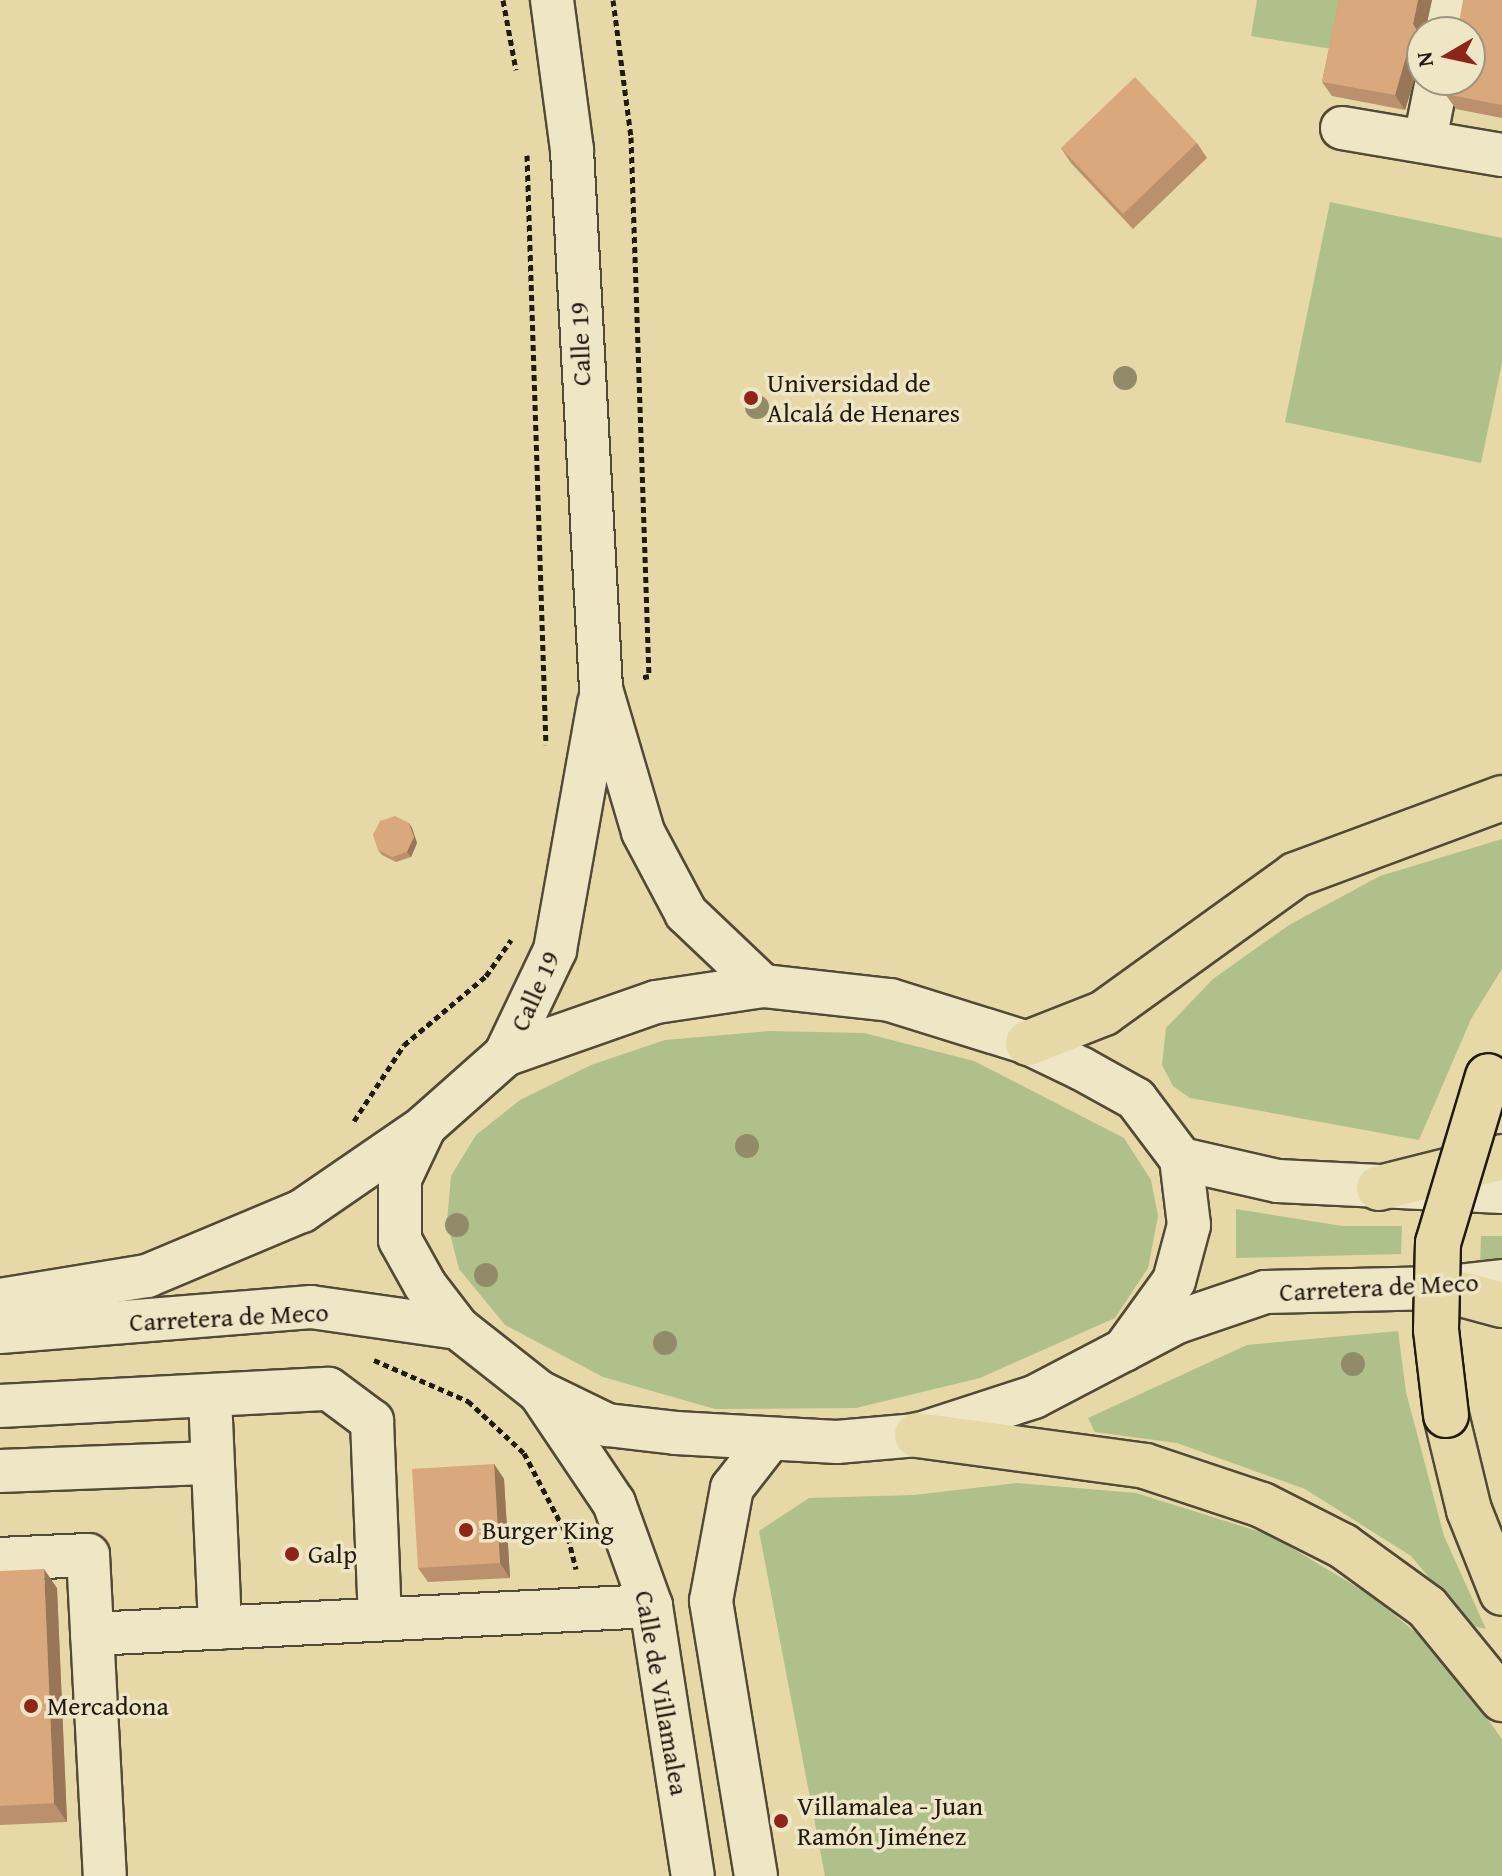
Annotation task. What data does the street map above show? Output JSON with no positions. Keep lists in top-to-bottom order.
{
  "streets": {
    "street": ["Calle 19", "Carretera de Meco", "Calle de Villamalea"]
  },
  "crossings": [
    ["Calle 19", "Carretera de Meco"],
    ["Carretera de Meco", "Calle de Villamalea"]
  ],
  "places": [
    "Universidad de Alcalá de Henares",
    "Burger King",
    "Galp",
    "Mercadona",
    "Villamalea - Juan Ramón Jiménez"
  ],
  "north": "left"
}
